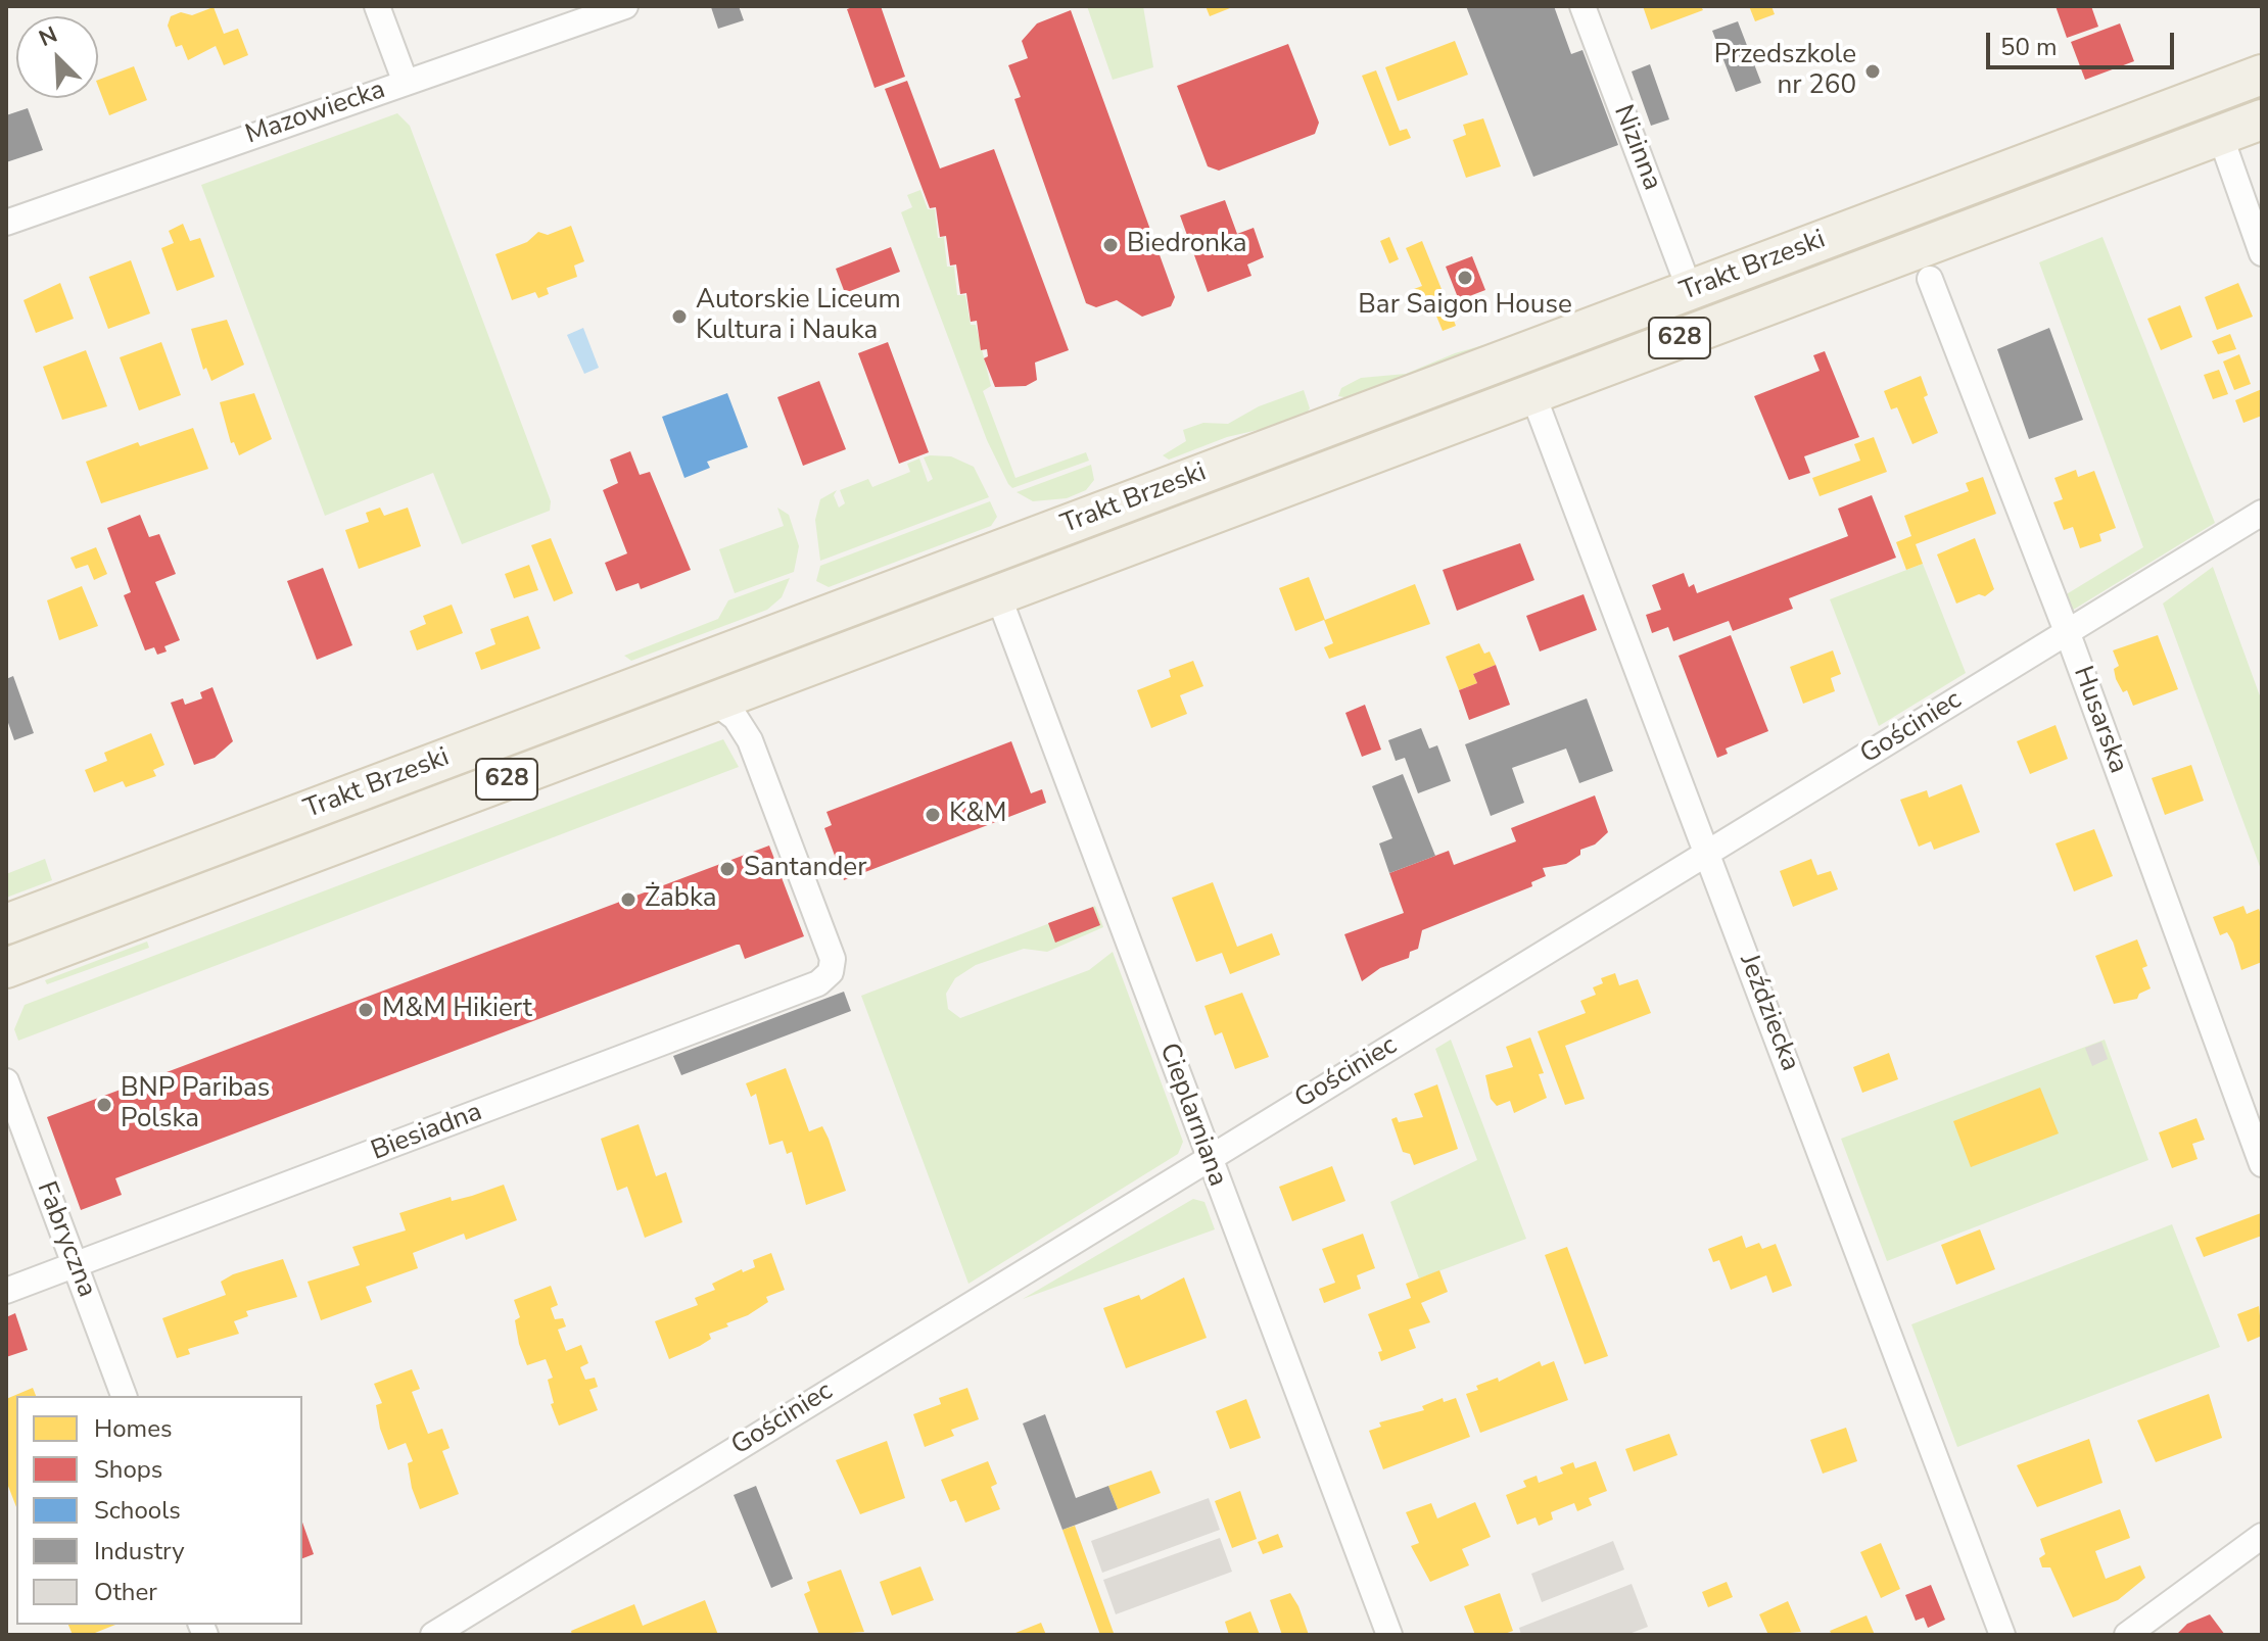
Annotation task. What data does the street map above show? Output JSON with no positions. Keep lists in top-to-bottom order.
{
  "streets": {
    "main road": ["Trakt Brzeski", "628"],
    "street": [
      "Mazowiecka",
      "Nizinna",
      "Husarska",
      "Gościniec",
      "Jeździecka",
      "Cieplarniana",
      "Biesiadna",
      "Fabryczna"
    ]
  },
  "crossings": [
    ["Nizinna", "Trakt Brzeski"],
    ["Trakt Brzeski", "Jeździecka"],
    ["Trakt Brzeski", "Cieplarniana"],
    ["Trakt Brzeski", "Biesiadna"],
    ["Husarska", "Gościniec"],
    ["Gościniec", "Jeździecka"],
    ["Gościniec", "Cieplarniana"],
    ["Biesiadna", "Fabryczna"]
  ],
  "places": [
    "Przedszkole nr 260",
    "Biedronka",
    "Bar Saigon House",
    "Autorskie Liceum Kultura i Nauka",
    "K&M",
    "Santander",
    "Żabka",
    "M&M Hikiert",
    "BNP Paribas Polska"
  ],
  "legend": [
    "Homes",
    "Shops",
    "Schools",
    "Industry",
    "Other"
  ],
  "scale_bar": "50 m",
  "north": "top left"
}
